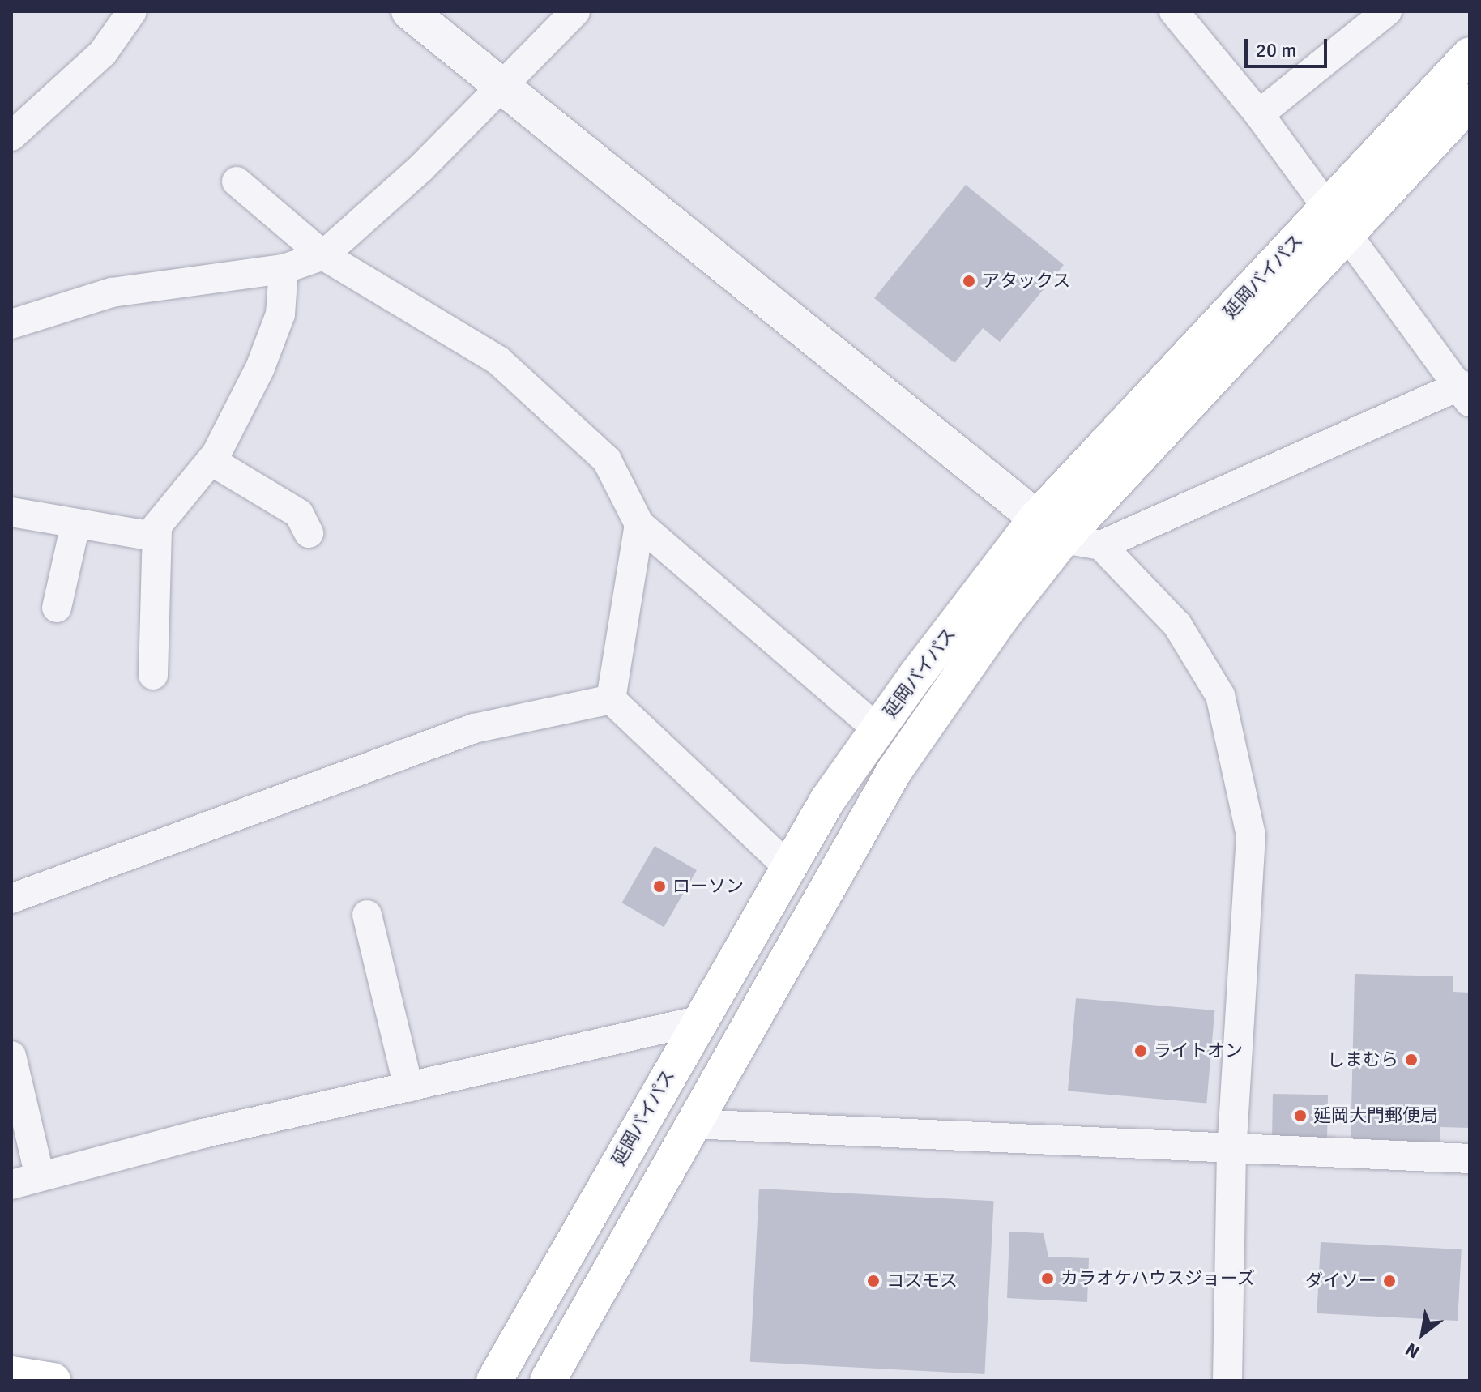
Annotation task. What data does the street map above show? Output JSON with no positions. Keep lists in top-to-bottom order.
{
  "streets": {
    "highway": ["延岡バイパス"]
  },
  "places": [
    "アタックス",
    "ローソン",
    "ライトオン",
    "しまむら",
    "延岡大門郵便局",
    "カラオケハウスジョーズ",
    "コスモス",
    "ダイソー"
  ],
  "scale_bar": "20 m",
  "north": "bottom left"
}
